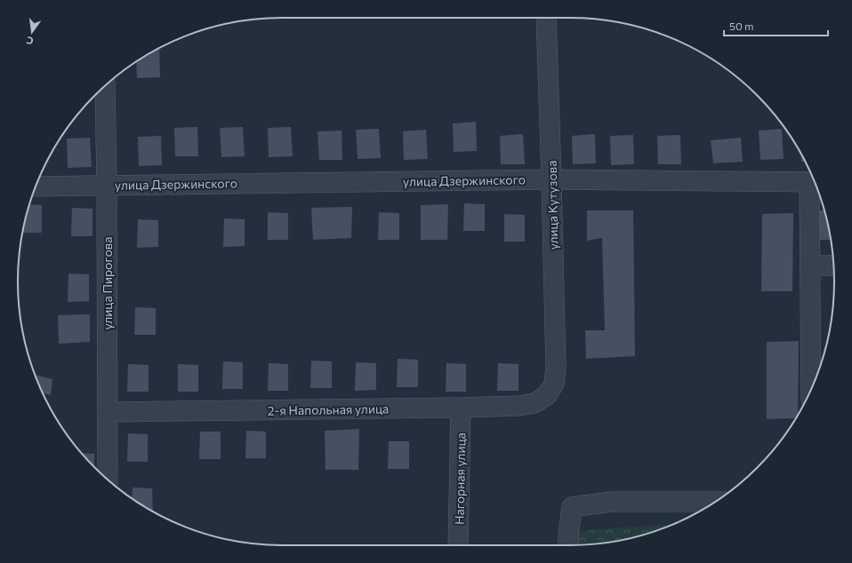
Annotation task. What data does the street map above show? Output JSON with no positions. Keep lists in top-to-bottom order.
{
  "streets": {
    "street": [
      "улица Дзержинского",
      "улица Кутузова",
      "улица Пирогова",
      "2-я Напольная улица",
      "Нагорная улица"
    ]
  },
  "crossings": [
    ["улица Дзержинского", "улица Кутузова"],
    ["улица Дзержинского", "улица Пирогова"],
    ["улица Кутузова", "2-я Напольная улица"],
    ["улица Пирогова", "2-я Напольная улица"],
    ["2-я Напольная улица", "Нагорная улица"]
  ],
  "scale_bar": "50 m",
  "north": "bottom"
}
